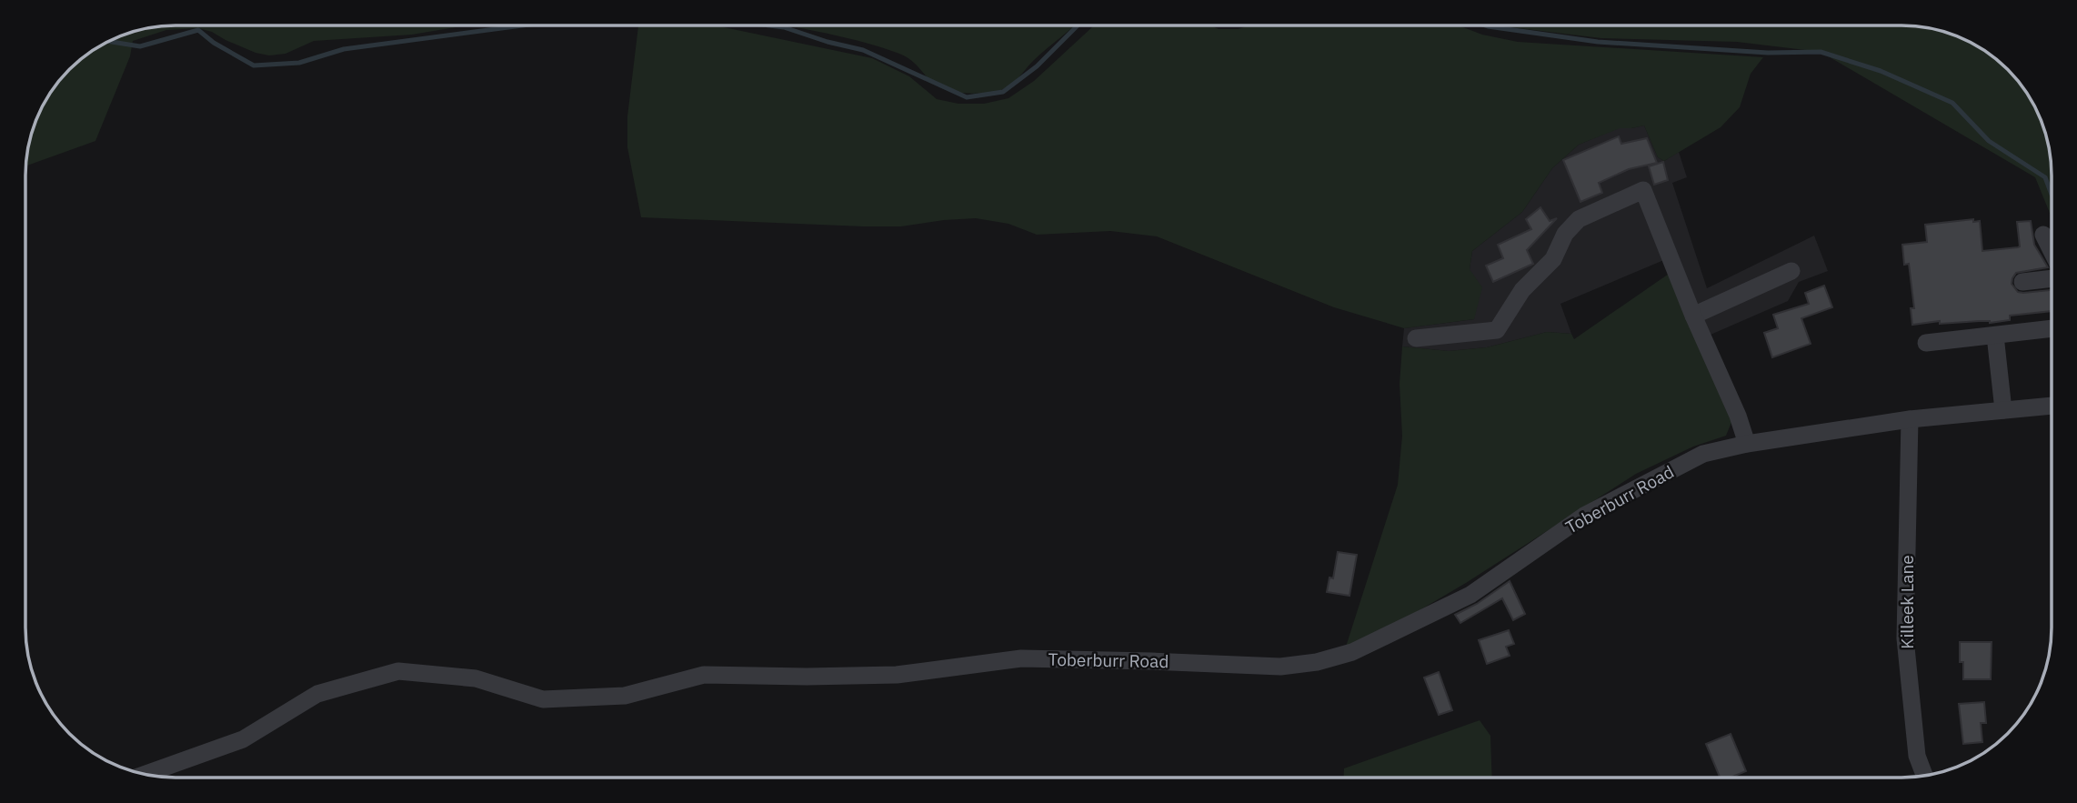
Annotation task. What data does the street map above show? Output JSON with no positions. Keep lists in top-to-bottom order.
{
  "streets": {
    "street": ["Toberburr Road", "Killeek Lane"]
  },
  "crossings": [
    ["Toberburr Road", "Killeek Lane"]
  ]
}
